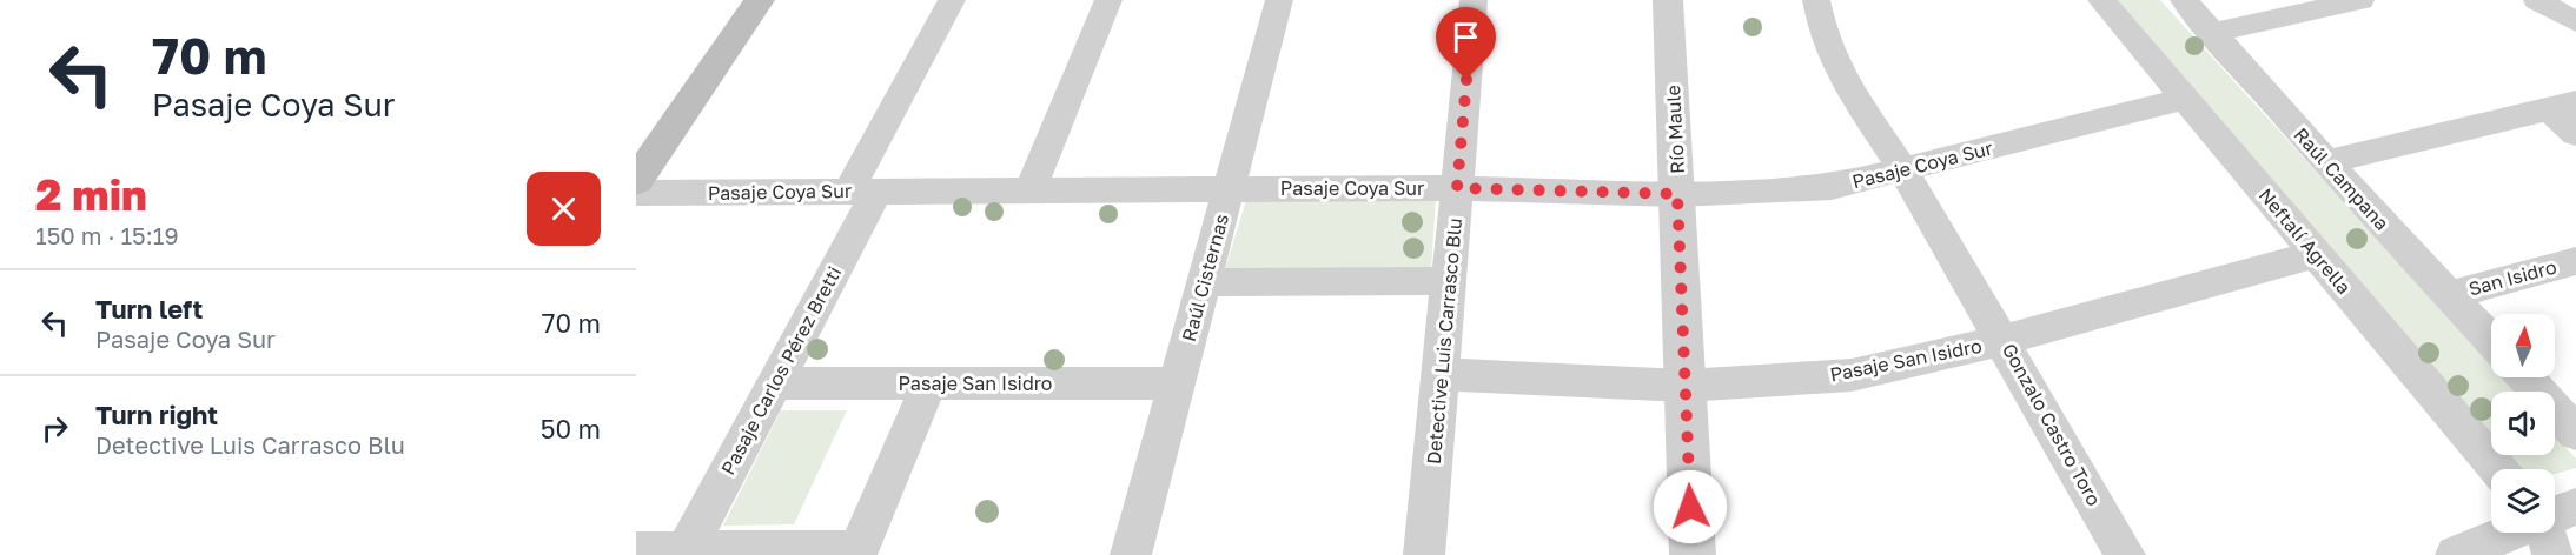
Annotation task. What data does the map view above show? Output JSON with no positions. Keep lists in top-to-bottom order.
{
  "streets": {
    "street": [
      "Río Maule",
      "Pasaje Coya Sur",
      "Raúl Campana",
      "Neftalí Agrella",
      "Raúl Cisternas",
      "San Isidro",
      "Detective Luis Carrasco Blu",
      "Pasaje San Isidro",
      "Pasaje Carlos Pérez Bretti",
      "Gonzalo Castro Toro"
    ]
  },
  "crossings": [
    ["Río Maule", "Pasaje Coya Sur"],
    ["Río Maule", "Pasaje San Isidro"],
    ["Pasaje Coya Sur", "Neftalí Agrella"],
    ["Pasaje Coya Sur", "Raúl Cisternas"],
    ["Pasaje Coya Sur", "Detective Luis Carrasco Blu"],
    ["Pasaje Coya Sur", "Pasaje Carlos Pérez Bretti"],
    ["Pasaje Coya Sur", "Gonzalo Castro Toro"],
    ["Raúl Campana", "San Isidro"],
    ["Neftalí Agrella", "Pasaje San Isidro"],
    ["Raúl Cisternas", "Pasaje San Isidro"],
    ["Detective Luis Carrasco Blu", "Pasaje San Isidro"],
    ["Pasaje San Isidro", "Pasaje Carlos Pérez Bretti"],
    ["Pasaje San Isidro", "Gonzalo Castro Toro"]
  ],
  "north": "top",
  "page": {
    "turn": ["70 m", "Pasaje Coya Sur"],
    "heading": ["2 min", "150 m · 15:19"],
    "list": [
      {
        "name": "Turn left",
        "note": "Pasaje Coya Sur",
        "value": "70 m"
      },
      {
        "name": "Turn right",
        "note": "Detective Luis Carrasco Blu",
        "value": "50 m"
      }
    ]
  }
}
